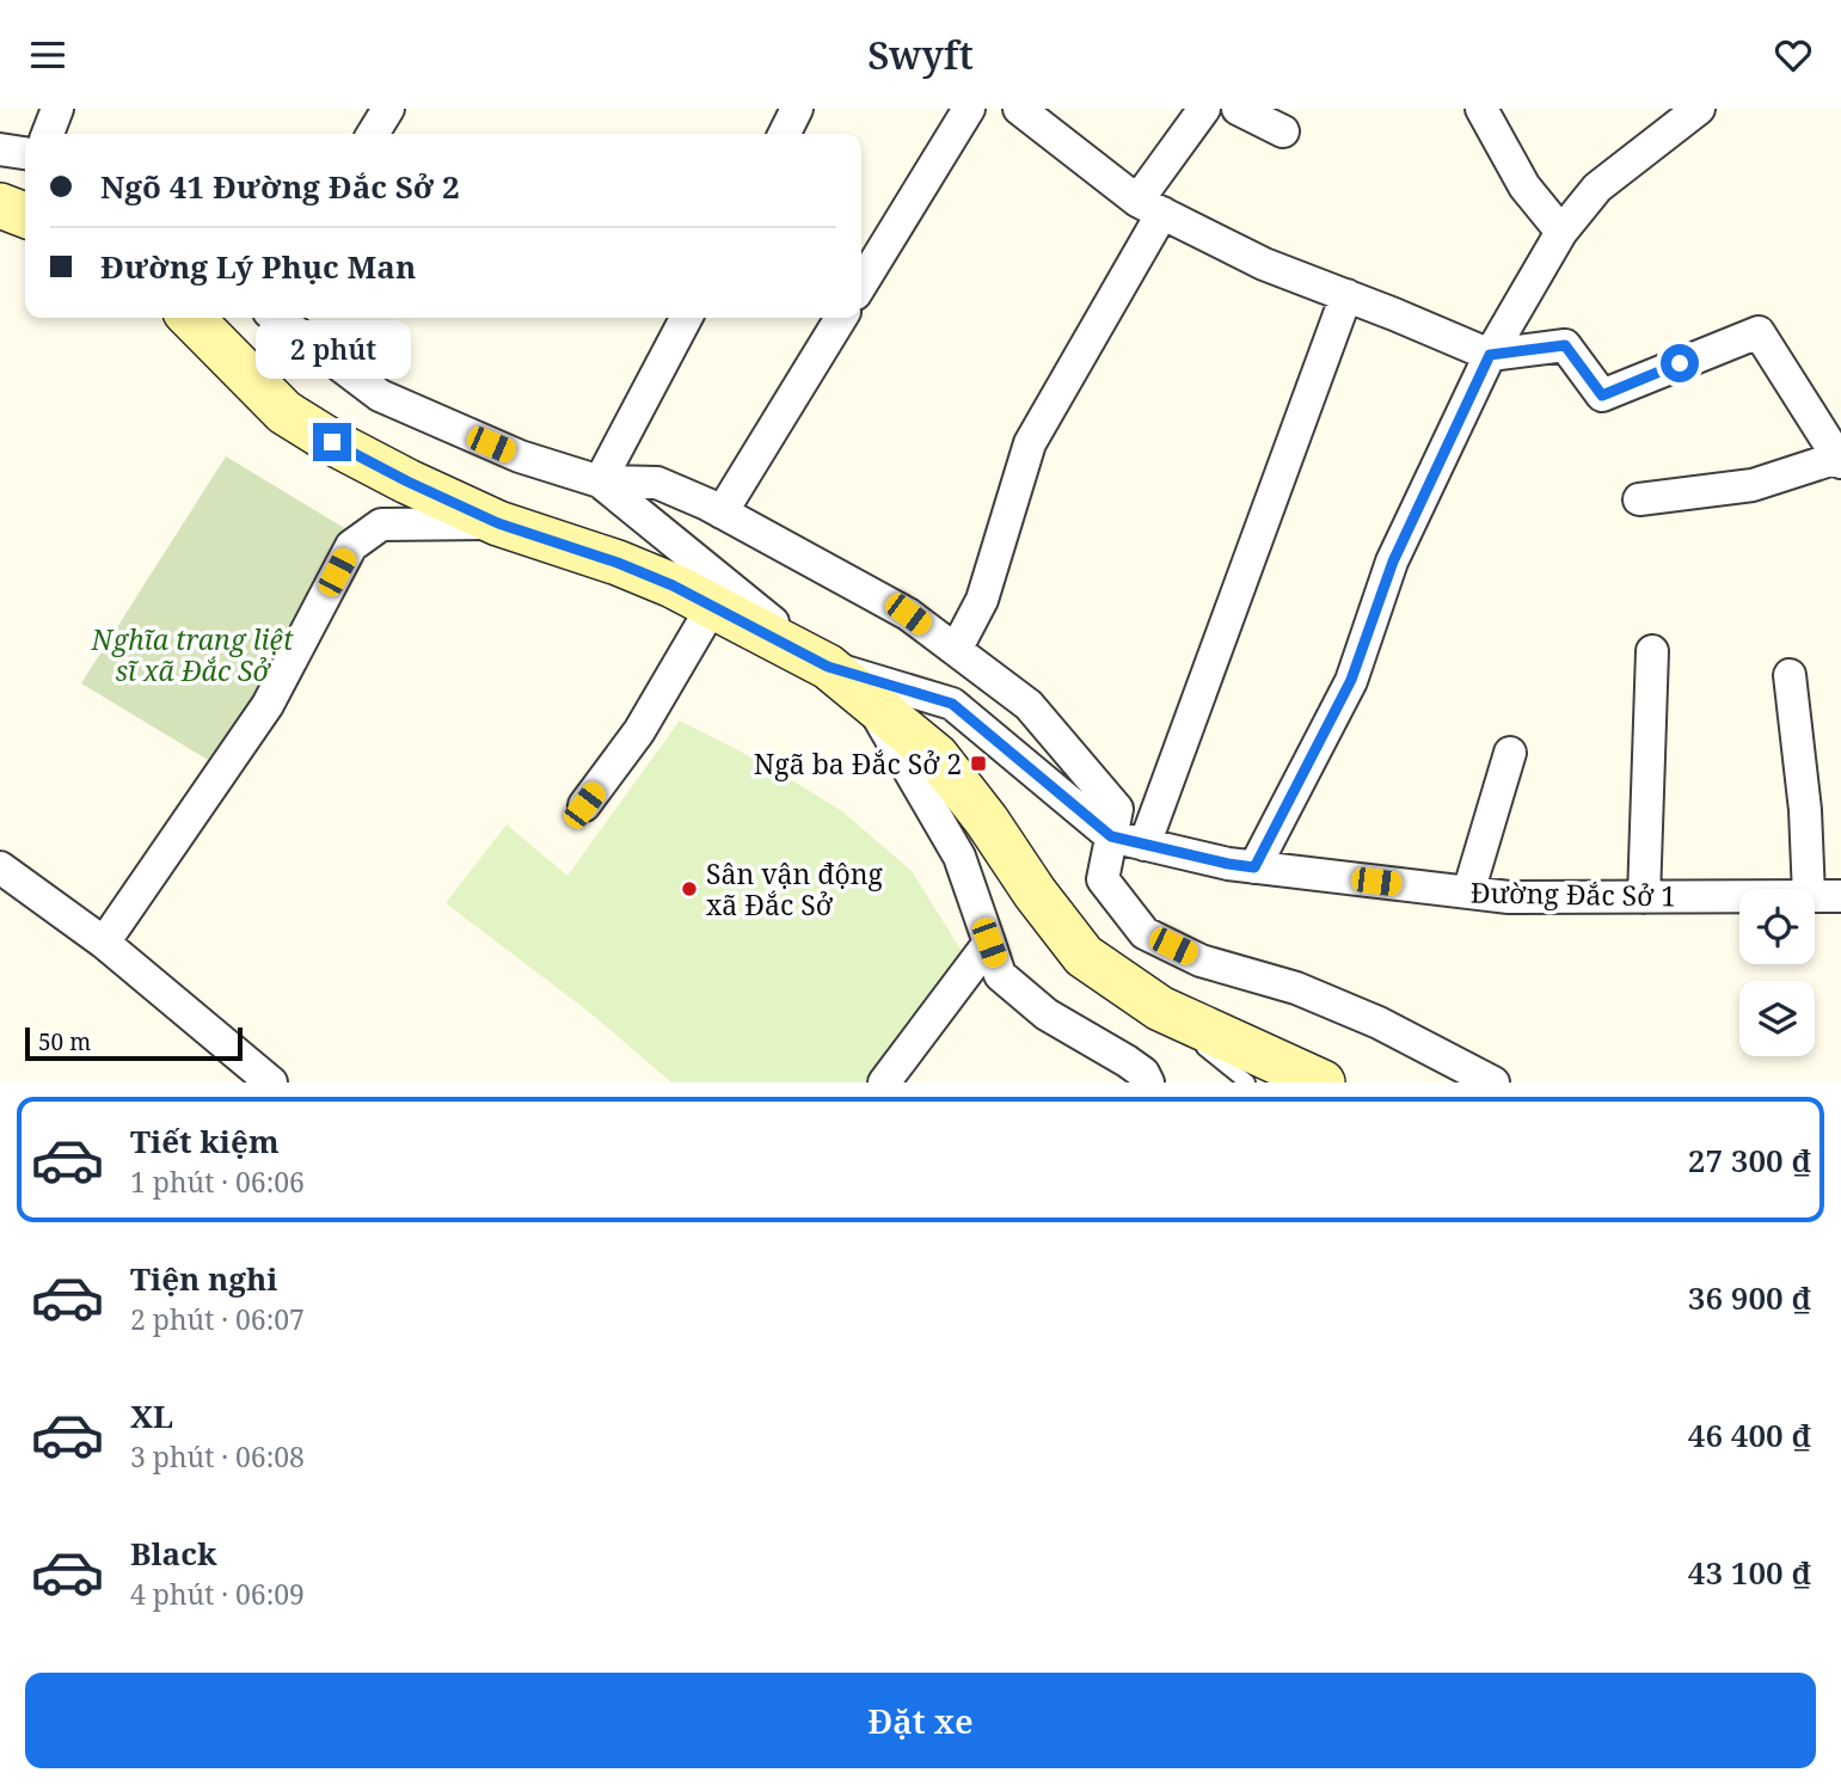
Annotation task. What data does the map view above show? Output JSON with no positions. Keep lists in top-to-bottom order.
{
  "streets": {
    "street": ["Đường Đắc Sở 1"]
  },
  "parks": ["Nghĩa trang liệt sĩ xã Đắc Sở"],
  "places": {
    "transit": ["Ngã ba Đắc Sở 2"],
    "other": ["Sân vận động xã Đắc Sở"]
  },
  "scale_bar": "50 m",
  "page": {
    "header": "Swyft",
    "banner": ["Ngõ 41 Đường Đắc Sở 2", "Đường Lý Phục Man"],
    "bubble": "2 phút",
    "scale": "50 m",
    "list": [
      {
        "name": "Tiết kiệm",
        "note": "1 phút · 06:06",
        "value": "27 300 ₫"
      },
      {
        "name": "Tiện nghi",
        "note": "2 phút · 06:07",
        "value": "36 900 ₫"
      },
      {
        "name": "XL",
        "note": "3 phút · 06:08",
        "value": "46 400 ₫"
      },
      {
        "name": "Black",
        "note": "4 phút · 06:09",
        "value": "43 100 ₫"
      }
    ],
    "buttons": "Đặt xe"
  }
}
